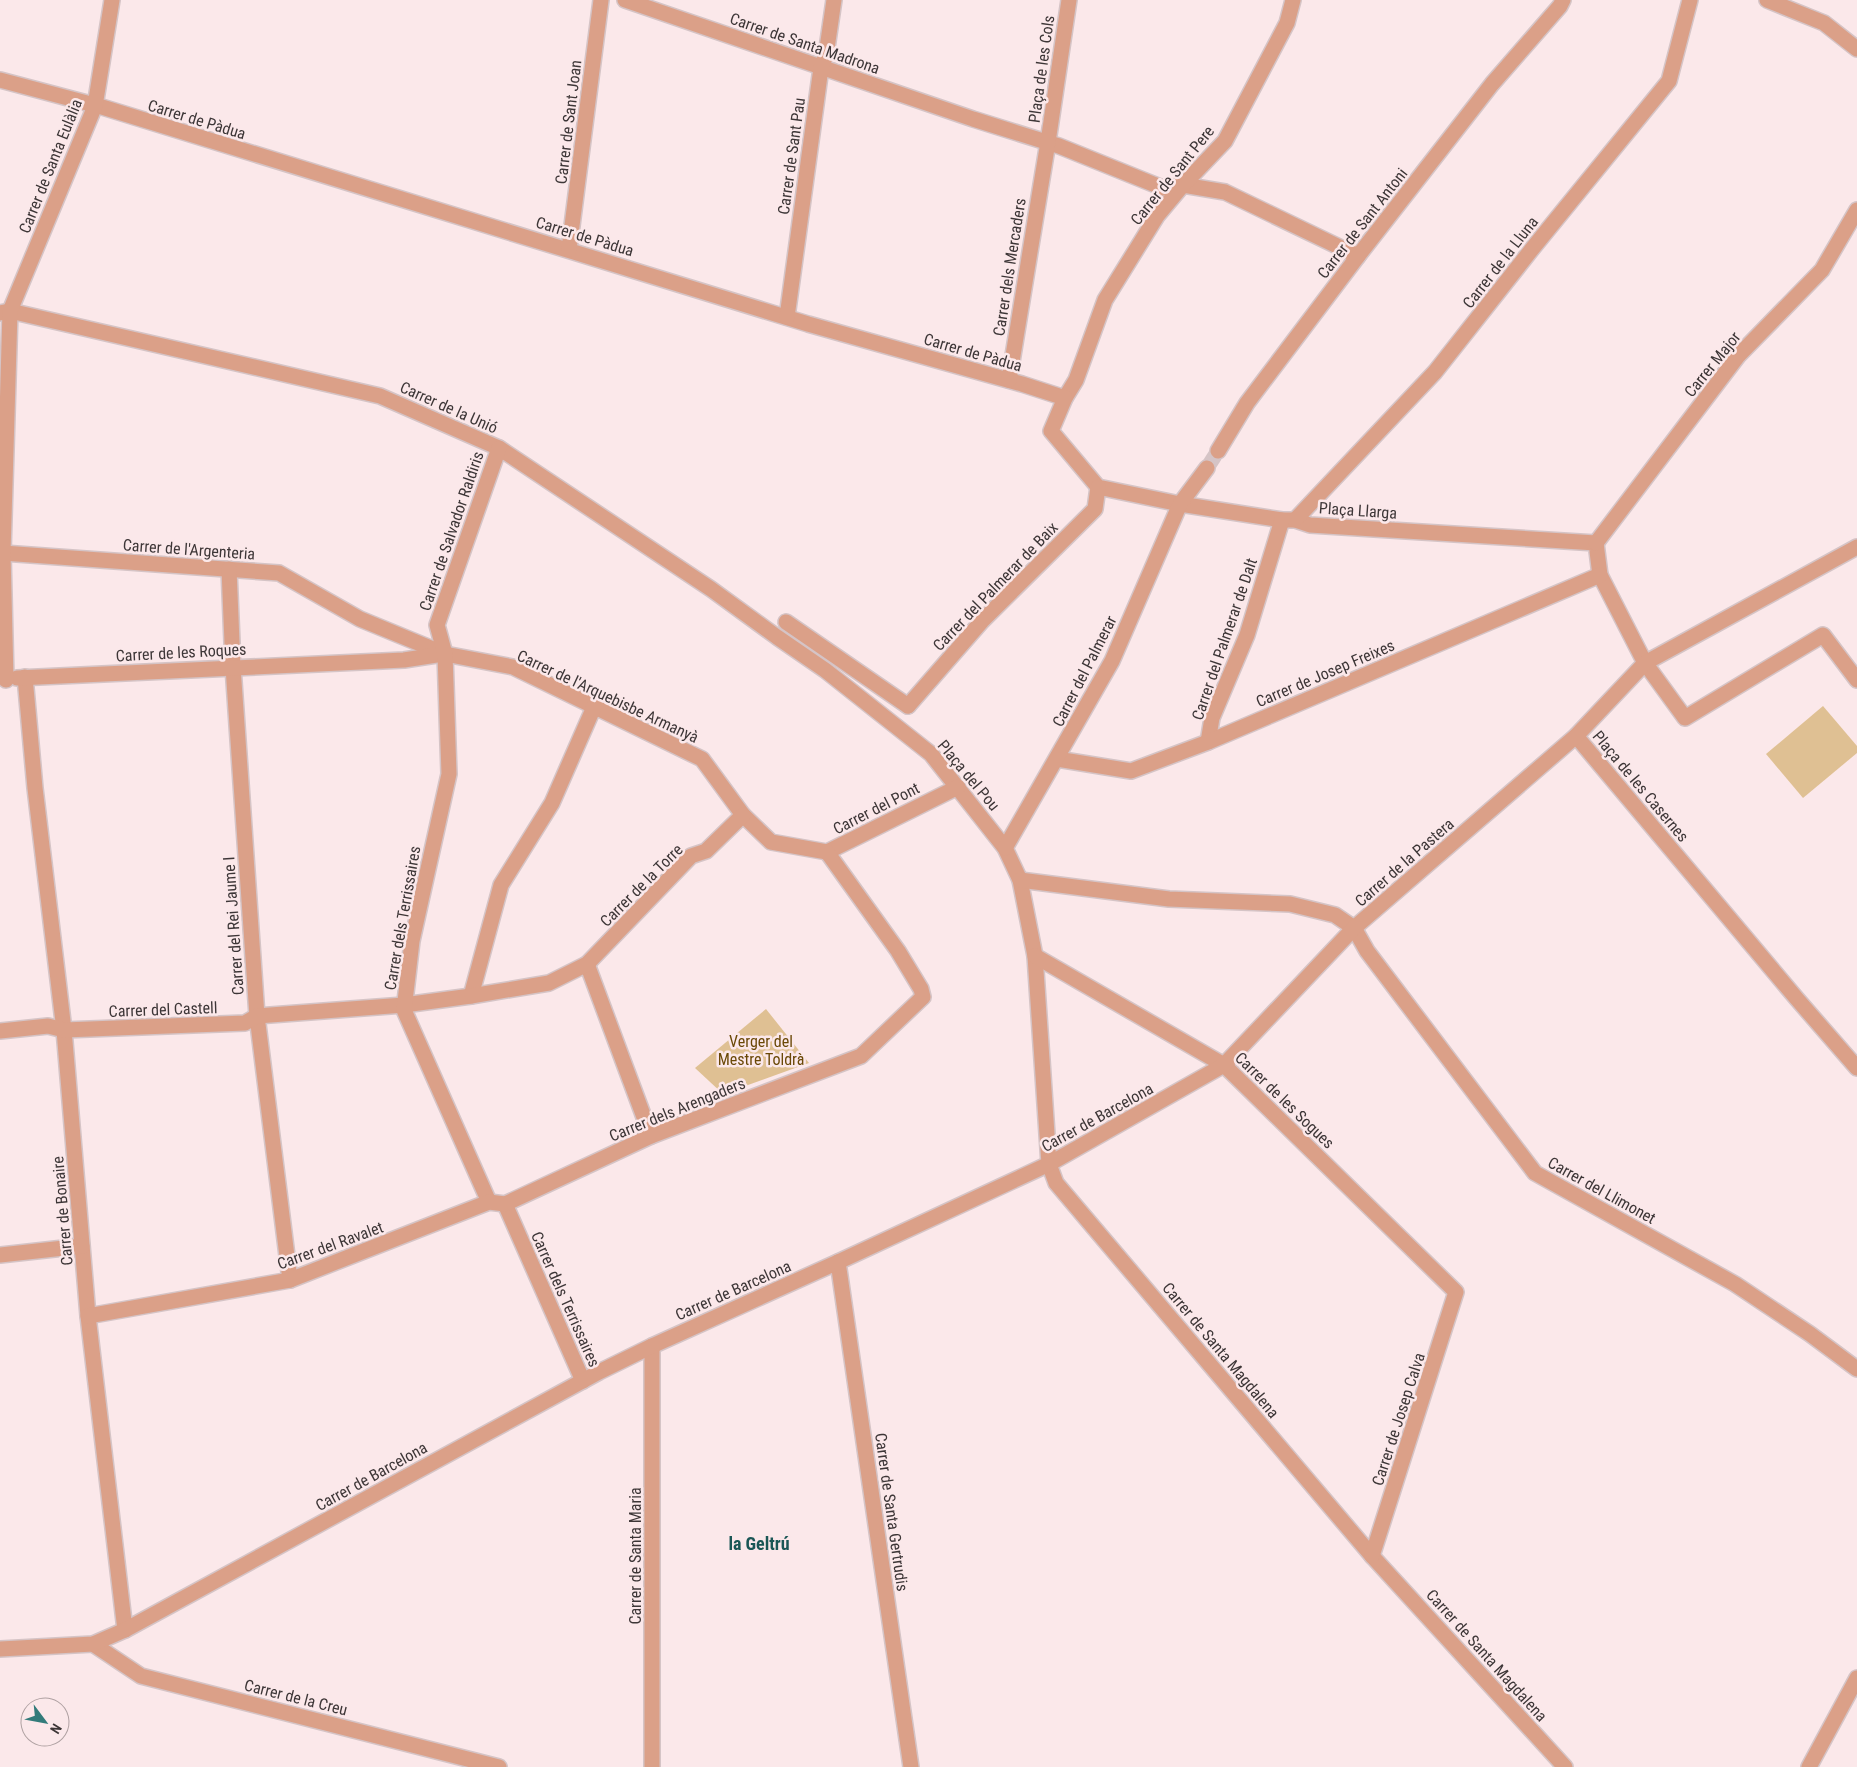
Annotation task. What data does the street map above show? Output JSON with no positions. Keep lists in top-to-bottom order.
{
  "streets": {
    "street": [
      "Carrer de Santa Madrona",
      "Plaça de les Cols",
      "Carrer de Pàdua",
      "Carrer de Sant Joan",
      "Carrer de Sant Pau",
      "Carrer de Santa Eulàlia",
      "Carrer de Sant Pere",
      "Carrer de Sant Antoni",
      "Carrer de la Lluna",
      "Carrer dels Mercaders",
      "Carrer Major",
      "Carrer de la Unió",
      "Plaça Llarga",
      "Carrer de Salvador Raldiris",
      "Carrer de l'Argenteria",
      "Carrer del Palmerar de Baix",
      "Carrer del Palmerar de Dalt",
      "Carrer de les Roques",
      "Carrer del Palmerar",
      "Carrer de Josep Freixes",
      "Carrer de l'Arquebisbe Armanyà",
      "Plaça del Pou",
      "Plaça de les Casernes",
      "Carrer del Pont",
      "Carrer de la Pastera",
      "Carrer de la Torre",
      "Carrer dels Terrissaires",
      "Carrer del Rei Jaume I",
      "Carrer del Castell",
      "Carrer de les Sogues",
      "Carrer dels Arengaders",
      "Carrer de Barcelona",
      "Carrer del Llimonet",
      "Carrer de Bonaire",
      "Carrer del Ravalet",
      "Carrer de Santa Magdalena",
      "Carrer de Josep Calva",
      "Carrer de Santa Gertrudis",
      "Carrer de Santa Maria",
      "Carrer de la Creu"
    ]
  },
  "crossings": [
    ["Carrer de Santa Madrona", "Plaça de les Cols"],
    ["Carrer de Santa Madrona", "Carrer de Sant Pau"],
    ["Plaça de les Cols", "Carrer dels Mercaders"],
    ["Carrer de Pàdua", "Carrer de Sant Joan"],
    ["Carrer de Pàdua", "Carrer de Sant Pau"],
    ["Carrer de Pàdua", "Carrer de Santa Eulàlia"],
    ["Carrer de Pàdua", "Carrer de Sant Pere"],
    ["Carrer de Pàdua", "Carrer dels Mercaders"],
    ["Carrer de Santa Eulàlia", "Carrer de la Unió"],
    ["Carrer de la Lluna", "Plaça Llarga"],
    ["Carrer de la Lluna", "Carrer del Palmerar de Dalt"],
    ["Carrer Major", "Plaça Llarga"],
    ["Carrer de la Unió", "Carrer de Salvador Raldiris"],
    ["Carrer de la Unió", "Plaça del Pou"],
    ["Plaça Llarga", "Carrer del Palmerar de Baix"],
    ["Plaça Llarga", "Carrer del Palmerar de Dalt"],
    ["Plaça Llarga", "Carrer del Palmerar"],
    ["Carrer de Salvador Raldiris", "Carrer de l'Argenteria"],
    ["Carrer de Salvador Raldiris", "Carrer de les Roques"],
    ["Carrer de Salvador Raldiris", "Carrer de l'Arquebisbe Armanyà"],
    ["Carrer de Salvador Raldiris", "Carrer dels Terrissaires"],
    ["Carrer de l'Argenteria", "Carrer de les Roques"],
    ["Carrer de l'Argenteria", "Carrer de l'Arquebisbe Armanyà"],
    ["Carrer de l'Argenteria", "Carrer dels Terrissaires"],
    ["Carrer de l'Argenteria", "Carrer del Rei Jaume I"],
    ["Carrer del Palmerar de Dalt", "Carrer de Josep Freixes"],
    ["Carrer de les Roques", "Carrer de l'Arquebisbe Armanyà"],
    ["Carrer de les Roques", "Carrer dels Terrissaires"],
    ["Carrer de les Roques", "Carrer del Rei Jaume I"],
    ["Carrer de les Roques", "Carrer de Bonaire"],
    ["Carrer del Palmerar", "Carrer de Josep Freixes"],
    ["Carrer del Palmerar", "Plaça del Pou"],
    ["Carrer de l'Arquebisbe Armanyà", "Carrer del Pont"],
    ["Carrer de l'Arquebisbe Armanyà", "Carrer de la Torre"],
    ["Carrer de l'Arquebisbe Armanyà", "Carrer dels Terrissaires"],
    ["Plaça del Pou", "Carrer del Pont"],
    ["Plaça del Pou", "Carrer de la Pastera"],
    ["Plaça del Pou", "Carrer de Santa Magdalena"],
    ["Plaça de les Casernes", "Carrer de la Pastera"],
    ["Carrer del Pont", "Carrer dels Arengaders"],
    ["Carrer de la Pastera", "Carrer de Barcelona"],
    ["Carrer de la Pastera", "Carrer del Llimonet"],
    ["Carrer de la Pastera", "Carrer de Santa Magdalena"],
    ["Carrer de la Torre", "Carrer del Castell"],
    ["Carrer dels Terrissaires", "Carrer del Castell"],
    ["Carrer dels Terrissaires", "Carrer dels Arengaders"],
    ["Carrer dels Terrissaires", "Carrer de Barcelona"],
    ["Carrer dels Terrissaires", "Carrer del Ravalet"],
    ["Carrer del Rei Jaume I", "Carrer del Castell"],
    ["Carrer del Rei Jaume I", "Carrer del Ravalet"],
    ["Carrer del Castell", "Carrer de Bonaire"],
    ["Carrer de les Sogues", "Carrer de Barcelona"],
    ["Carrer de les Sogues", "Carrer de Santa Magdalena"],
    ["Carrer de les Sogues", "Carrer de Josep Calva"],
    ["Carrer de Barcelona", "Carrer del Llimonet"],
    ["Carrer de Barcelona", "Carrer de Bonaire"],
    ["Carrer de Barcelona", "Carrer de Santa Magdalena"],
    ["Carrer de Barcelona", "Carrer de Santa Gertrudis"],
    ["Carrer de Barcelona", "Carrer de Santa Maria"],
    ["Carrer de Barcelona", "Carrer de la Creu"],
    ["Carrer de Bonaire", "Carrer del Ravalet"],
    ["Carrer de Santa Magdalena", "Carrer de Josep Calva"]
  ],
  "districts": ["la Geltrú"],
  "parks": ["Verger del Mestre Toldrà"],
  "north": "bottom right"
}
